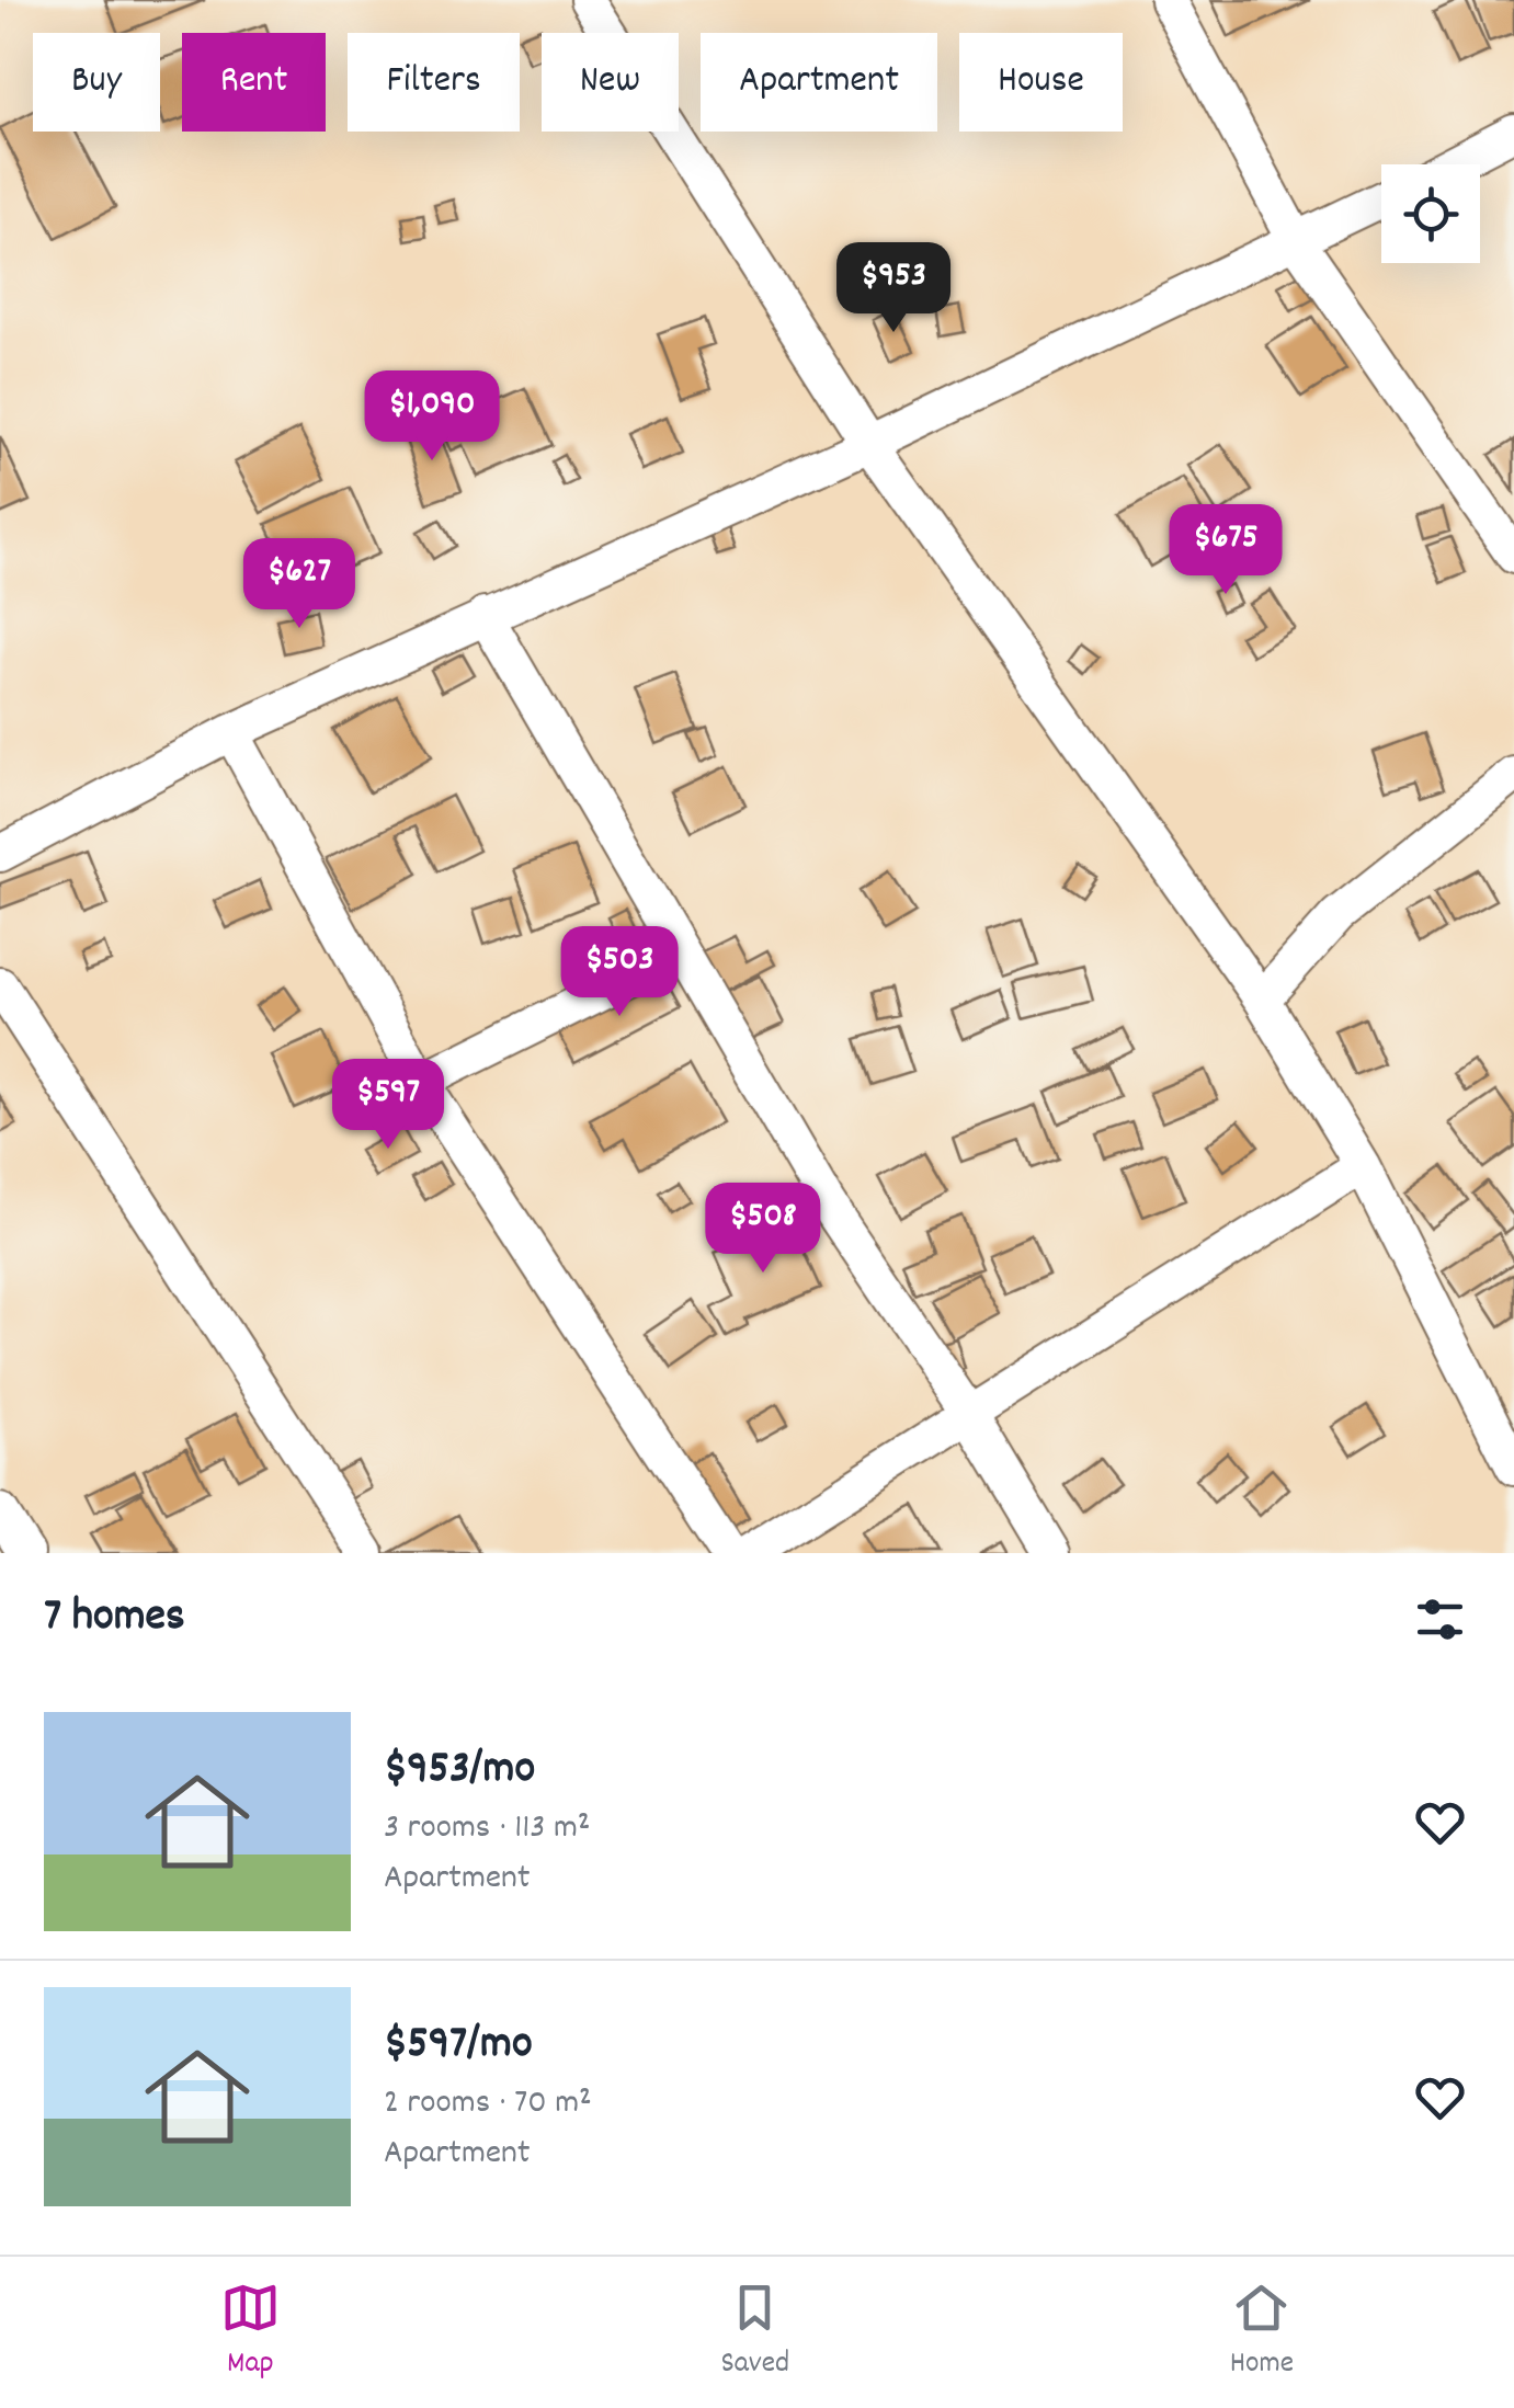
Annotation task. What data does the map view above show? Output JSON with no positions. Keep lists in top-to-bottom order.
{
  "page": {
    "chip": [
      "Buy",
      "Rent",
      "Filters",
      "New",
      "Apartment",
      "House"
    ],
    "price": [
      "$953",
      "$1,090",
      "$675",
      "$627",
      "$503",
      "$597",
      "$508"
    ],
    "heading": "7 homes",
    "list": [
      {
        "name": "$953/mo",
        "note": "3 rooms · 113 m² · Apartment"
      },
      {
        "name": "$597/mo",
        "note": "2 rooms · 70 m² · Apartment"
      }
    ],
    "tabs": ["Map", "Saved", "Home"]
  }
}
